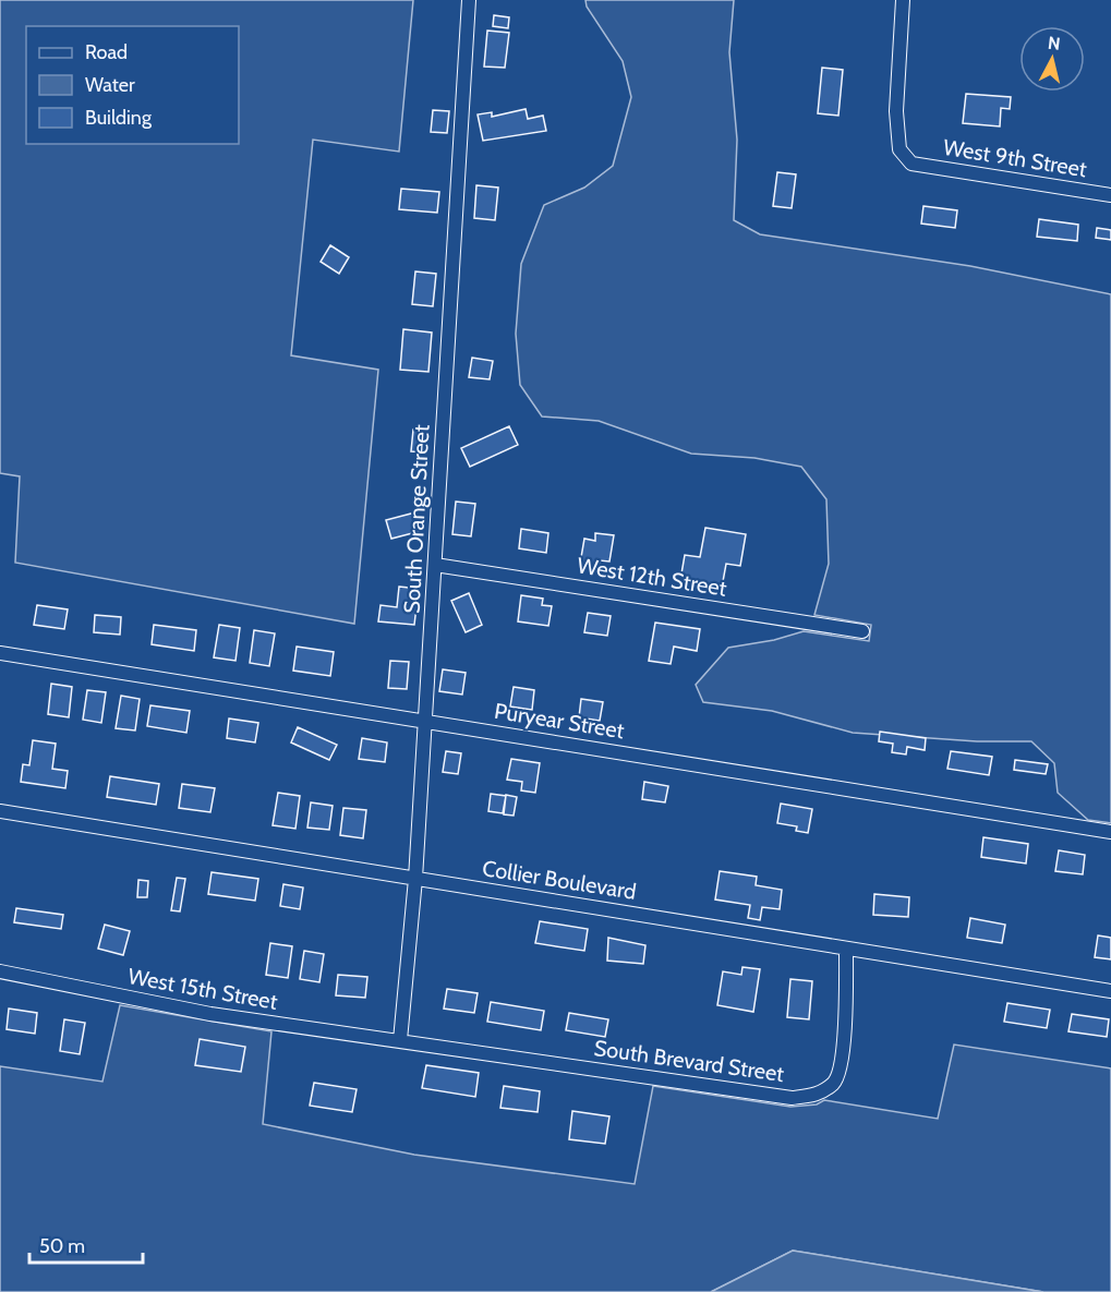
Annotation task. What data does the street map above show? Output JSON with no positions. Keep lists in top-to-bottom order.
{
  "streets": {
    "street": [
      "West 9th Street",
      "South Orange Street",
      "West 12th Street",
      "Puryear Street",
      "Collier Boulevard",
      "West 15th Street",
      "South Brevard Street"
    ]
  },
  "crossings": [
    ["South Orange Street", "West 12th Street"],
    ["South Orange Street", "Puryear Street"],
    ["South Orange Street", "Collier Boulevard"],
    ["South Orange Street", "West 15th Street"],
    ["South Orange Street", "South Brevard Street"],
    ["Collier Boulevard", "South Brevard Street"],
    ["West 15th Street", "South Brevard Street"]
  ],
  "legend": ["Road", "Water", "Building"],
  "scale_bar": "50 m",
  "north": "top"
}
